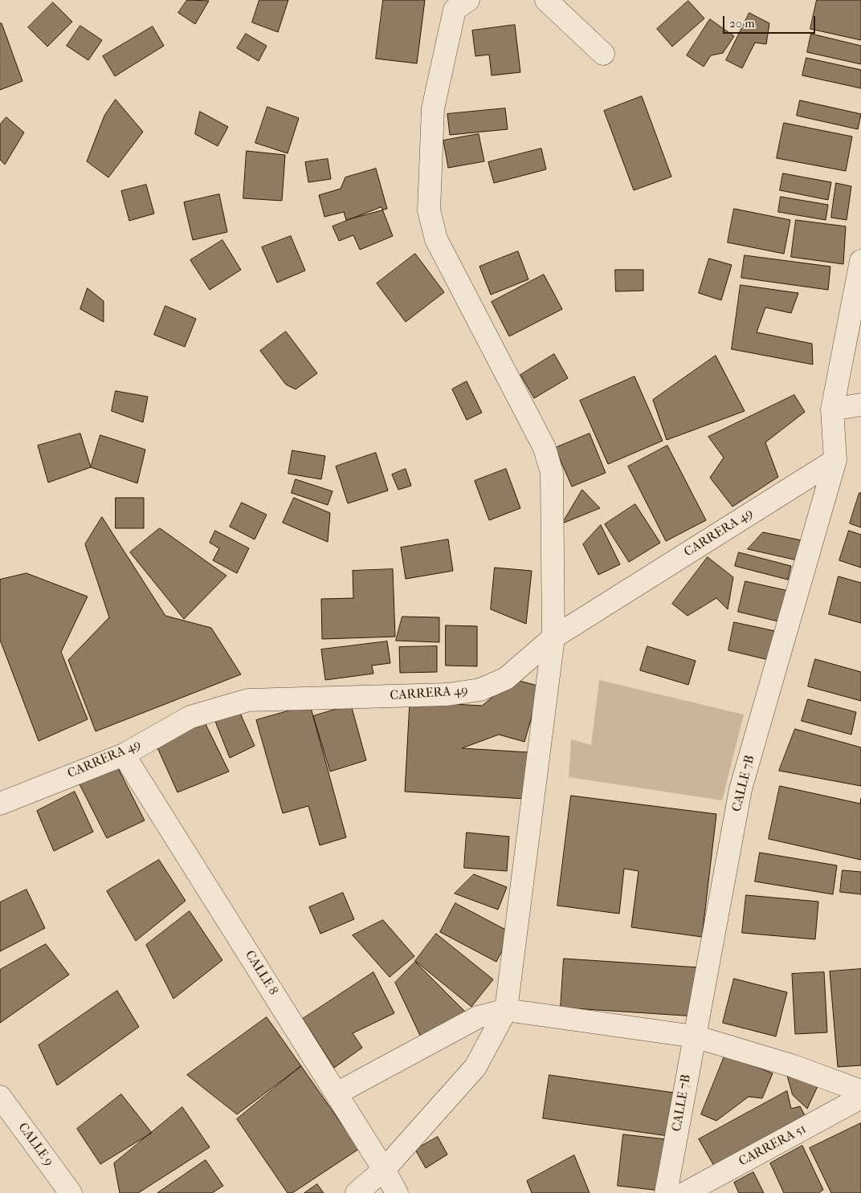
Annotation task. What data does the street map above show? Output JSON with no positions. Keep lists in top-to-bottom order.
{
  "streets": {
    "street": [
      "CARRERA 49",
      "CALLE 7B",
      "CALLE 8",
      "CALLE 9",
      "CARRERA 51"
    ]
  },
  "crossings": [
    ["CARRERA 49", "CALLE 7B"],
    ["CARRERA 49", "CALLE 8"]
  ],
  "scale_bar": "20 m"
}
